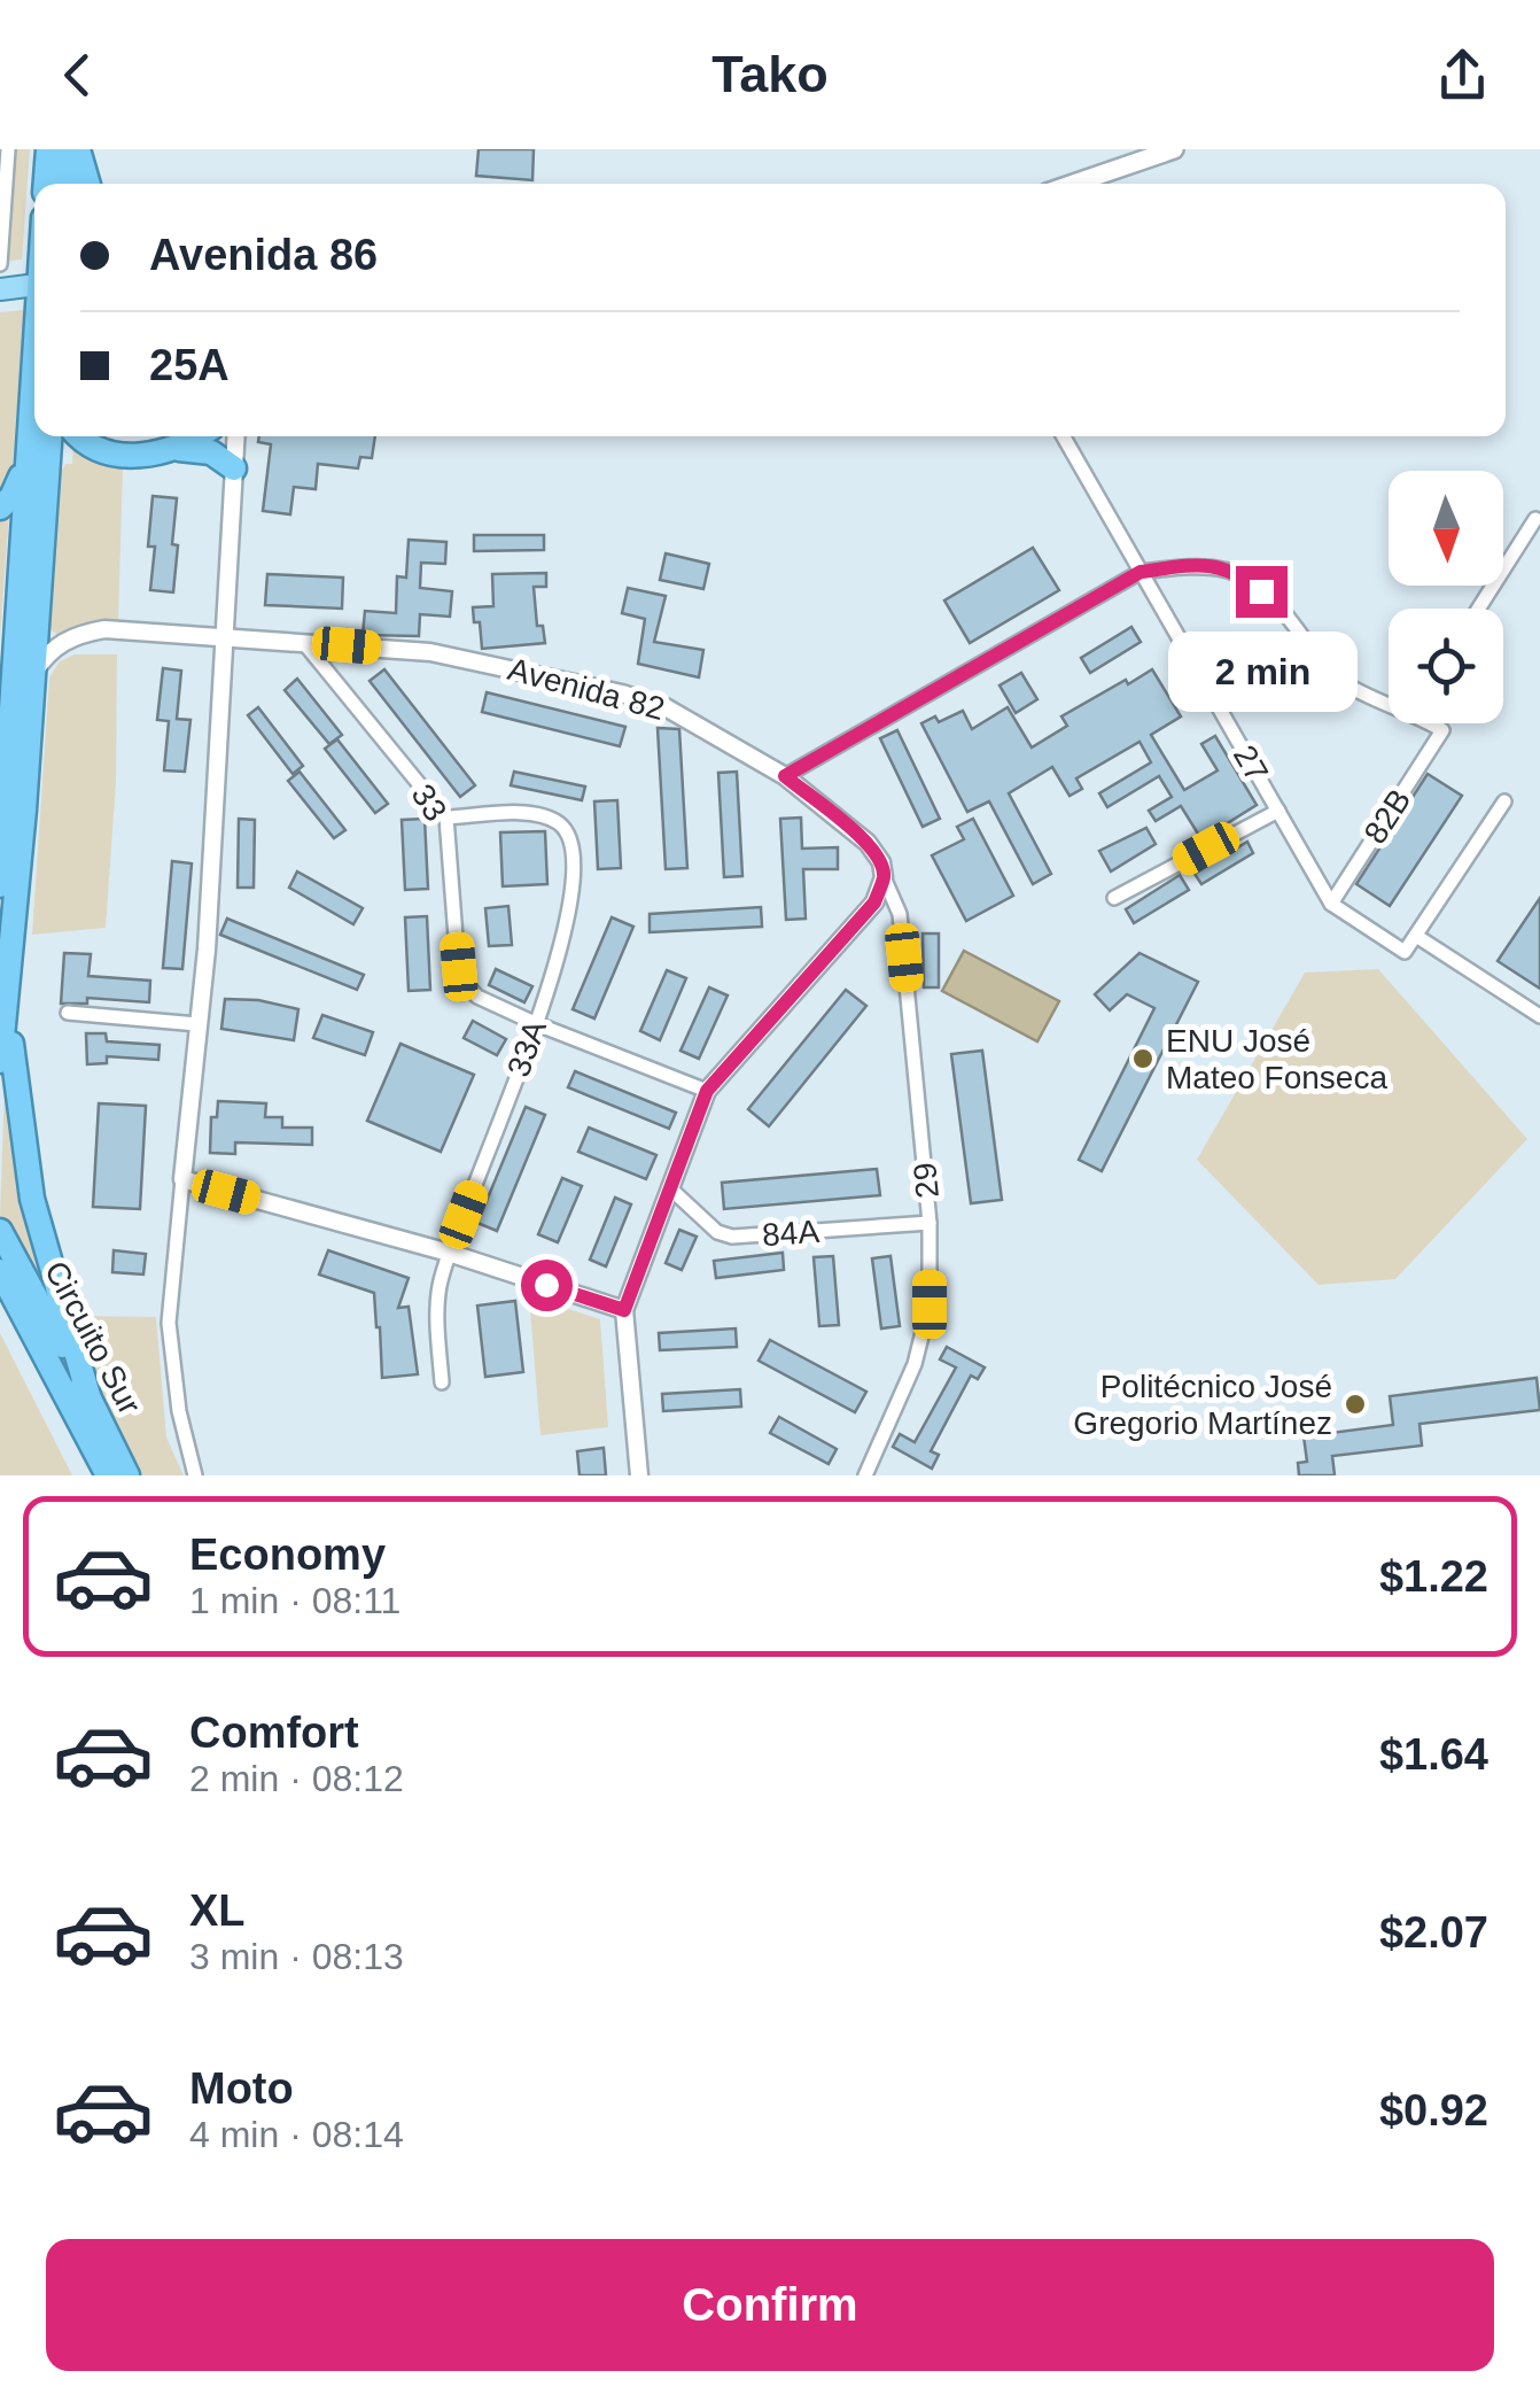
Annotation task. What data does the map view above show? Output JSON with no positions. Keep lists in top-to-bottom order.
{
  "streets": {
    "highway": ["Circuito Sur"],
    "street": [
      "Avenida 82",
      "27",
      "33",
      "82B",
      "33A",
      "29",
      "84A"
    ]
  },
  "crossings": [
    ["Avenida 82", "33"],
    ["Avenida 82", "29"],
    ["27", "82B"],
    ["33", "33A"],
    ["29", "84A"]
  ],
  "places": ["ENU José Mateo Fonseca", "Politécnico José Gregorio Martínez"],
  "north": "bottom",
  "page": {
    "header": "Tako",
    "banner": ["Avenida 86", "25A"],
    "bubble": "2 min",
    "list": [
      {
        "name": "Economy",
        "note": "1 min · 08:11",
        "value": "$1.22"
      },
      {
        "name": "Comfort",
        "note": "2 min · 08:12",
        "value": "$1.64"
      },
      {
        "name": "XL",
        "note": "3 min · 08:13",
        "value": "$2.07"
      },
      {
        "name": "Moto",
        "note": "4 min · 08:14",
        "value": "$0.92"
      }
    ],
    "buttons": "Confirm"
  }
}
